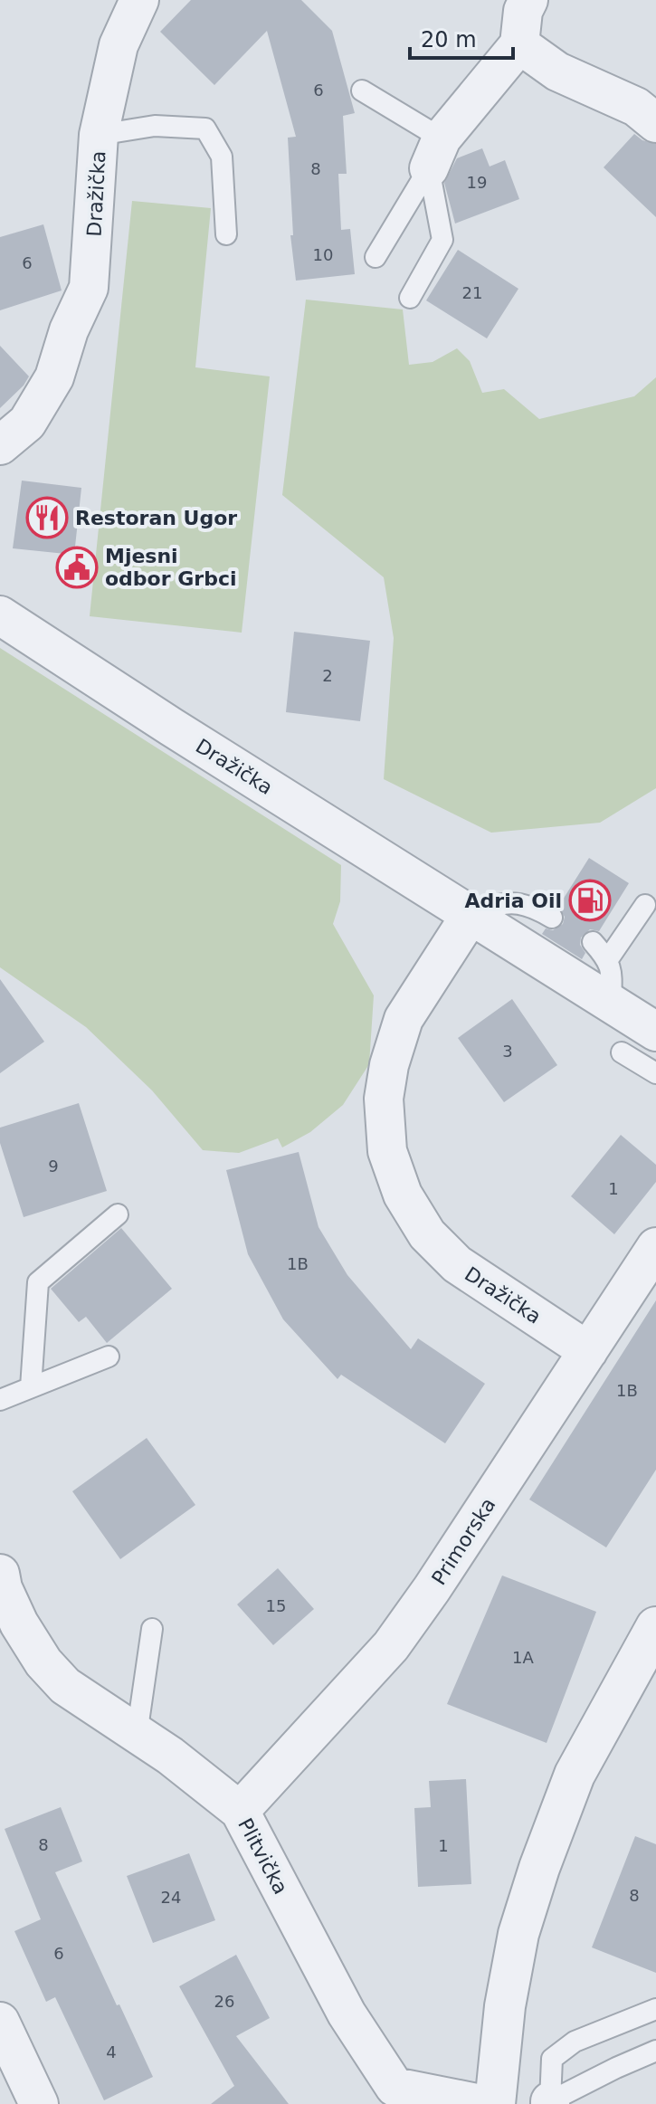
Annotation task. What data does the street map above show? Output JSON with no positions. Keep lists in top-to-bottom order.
{
  "streets": {
    "street": ["Dražička", "Primorska", "Plitvička"]
  },
  "crossings": [
    ["Dražička", "Primorska"],
    ["Primorska", "Plitvička"]
  ],
  "places": {
    "restaurant": ["Restoran Ugor"],
    "public building": ["Mjesni odbor Grbci"],
    "fuel station": ["Adria Oil"]
  },
  "house_numbers": [
    "6",
    "8",
    "19",
    "10",
    "6",
    "21",
    "2",
    "3",
    "9",
    "1",
    "1B",
    "1B",
    "15",
    "1A",
    "8",
    "1",
    "8",
    "24",
    "6",
    "26",
    "4"
  ],
  "scale_bar": "20 m"
}
